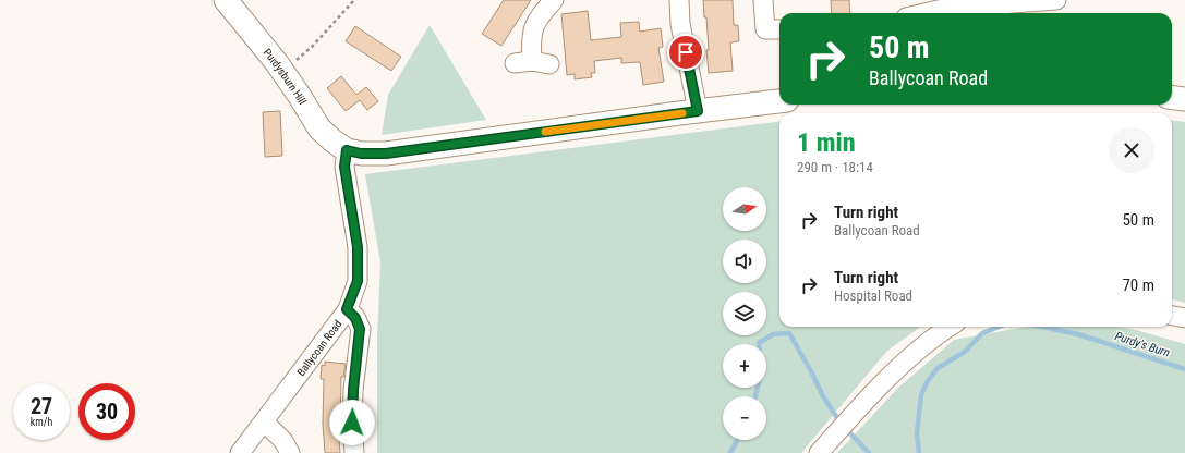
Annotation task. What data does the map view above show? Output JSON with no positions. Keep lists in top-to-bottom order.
{
  "streets": {
    "main road": ["Purdysburn Hill"],
    "street": ["Ballycoan Road"]
  },
  "crossings": [
    ["Purdysburn Hill", "Ballycoan Road"]
  ],
  "water": ["Purdy's Burn"],
  "north": "right",
  "page": {
    "turn": ["50 m", "Ballycoan Road"],
    "heading": ["1 min", "290 m · 18:14"],
    "map_buttons": ["+", "−"],
    "list": [
      {
        "name": "Turn right",
        "note": "Ballycoan Road",
        "value": "50 m"
      },
      {
        "name": "Turn right",
        "note": "Hospital Road",
        "value": "70 m"
      }
    ],
    "speed": "27 km/h",
    "limit": "30"
  }
}
